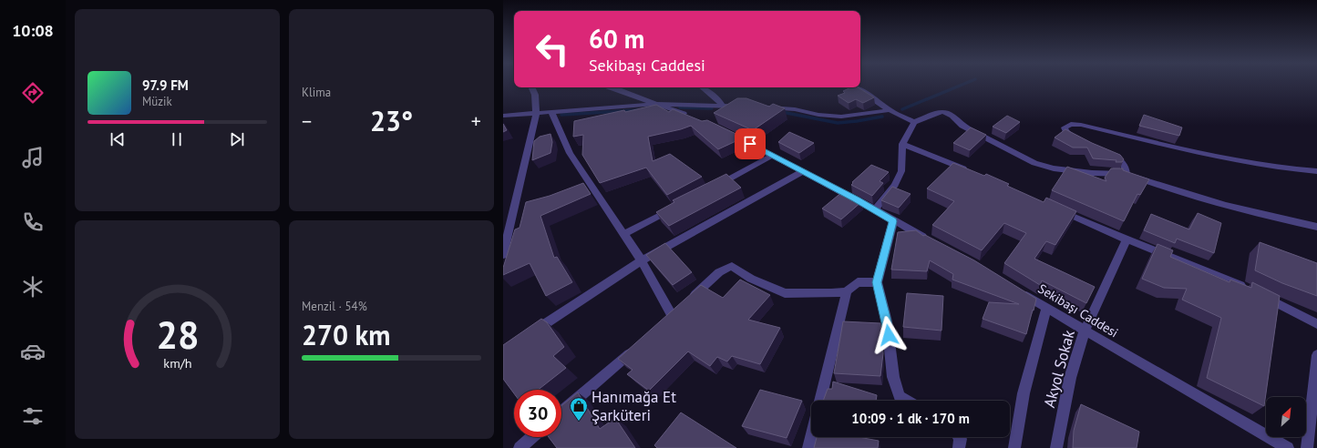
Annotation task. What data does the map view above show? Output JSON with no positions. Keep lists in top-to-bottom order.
{
  "streets": {
    "street": ["Sekibaşı Caddesi", "Akyol Sokak"]
  },
  "crossings": [
    ["Sekibaşı Caddesi", "Akyol Sokak"]
  ],
  "places": {
    "shop": ["Hanımağa Et Şarküteri"]
  },
  "north": "top right",
  "page": {
    "tabs": "10:08",
    "tile": [
      "Klima",
      ["Menzil · 54%", "270 km"]
    ],
    "turn": ["60 m", "Sekibaşı Caddesi"],
    "song": ["97.9 FM", "Müzik"],
    "heat": ["−", "23°", "+"],
    "limit": "30",
    "trip": "10:09 · 1 dk · 170 m",
    "gauge": ["28", "km/h"]
  }
}
